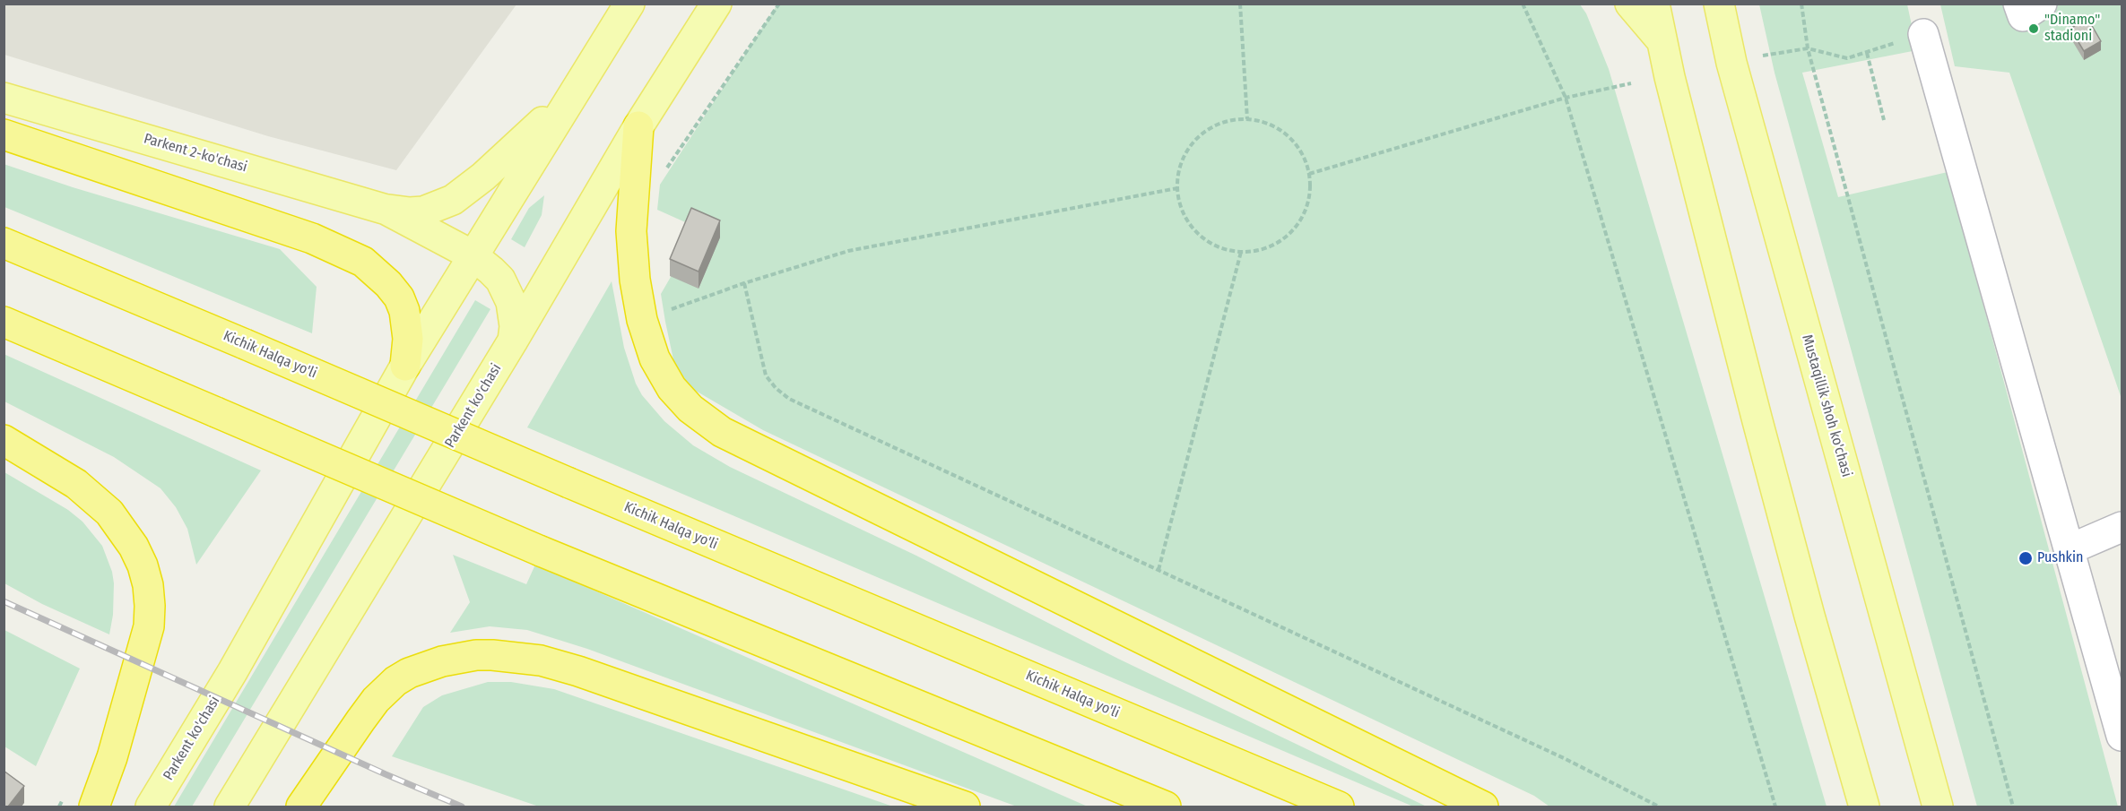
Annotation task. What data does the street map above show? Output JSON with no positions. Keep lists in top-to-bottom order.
{
  "streets": {
    "highway": ["Kichik Halqa yo'li"],
    "main road": ["Parkent 2-ko'chasi", "Parkent ko'chasi", "Mustaqillik shoh ko'chasi"]
  },
  "crossings": [
    ["Parkent 2-ko'chasi", "Parkent ko'chasi"]
  ],
  "places": ["\"Dinamo\" stadioni", "Pushkin"]
}
